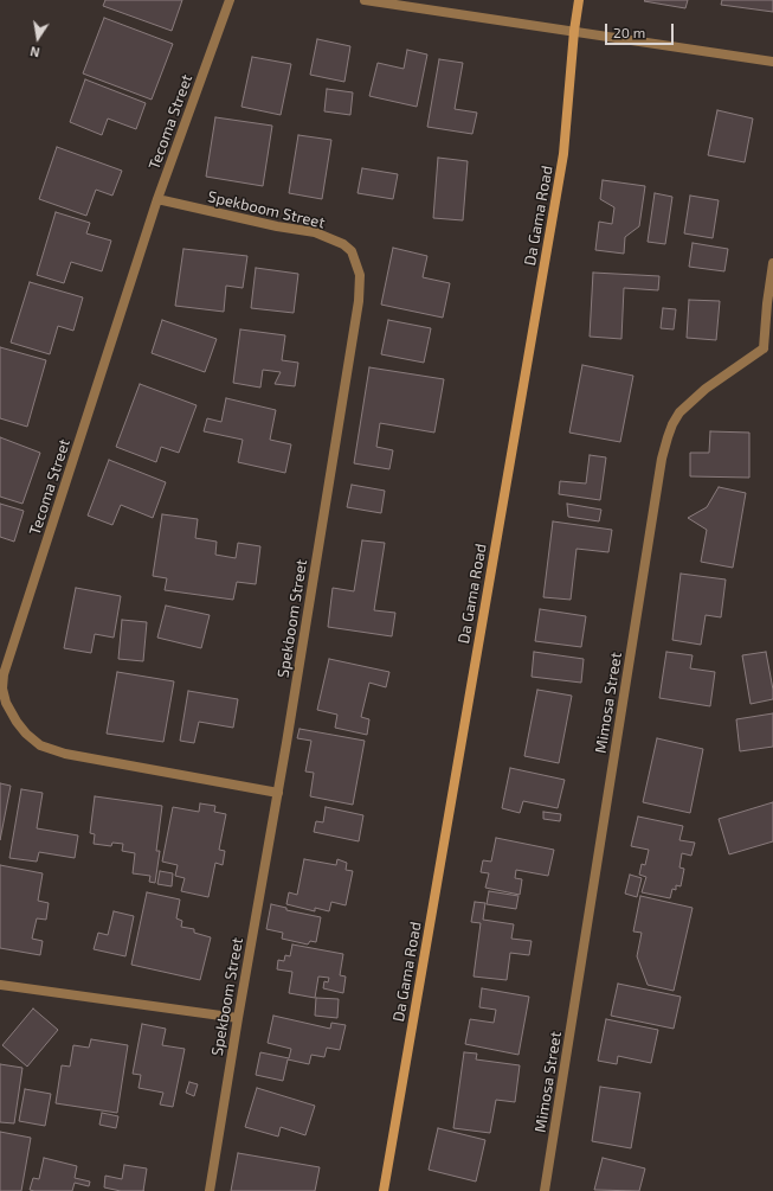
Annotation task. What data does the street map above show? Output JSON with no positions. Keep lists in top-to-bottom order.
{
  "streets": {
    "street": [
      "Tecoma Street",
      "Spekboom Street",
      "Da Gama Road",
      "Mimosa Street"
    ]
  },
  "crossings": [
    ["Tecoma Street", "Spekboom Street"]
  ],
  "scale_bar": "20 m",
  "north": "bottom"
}
